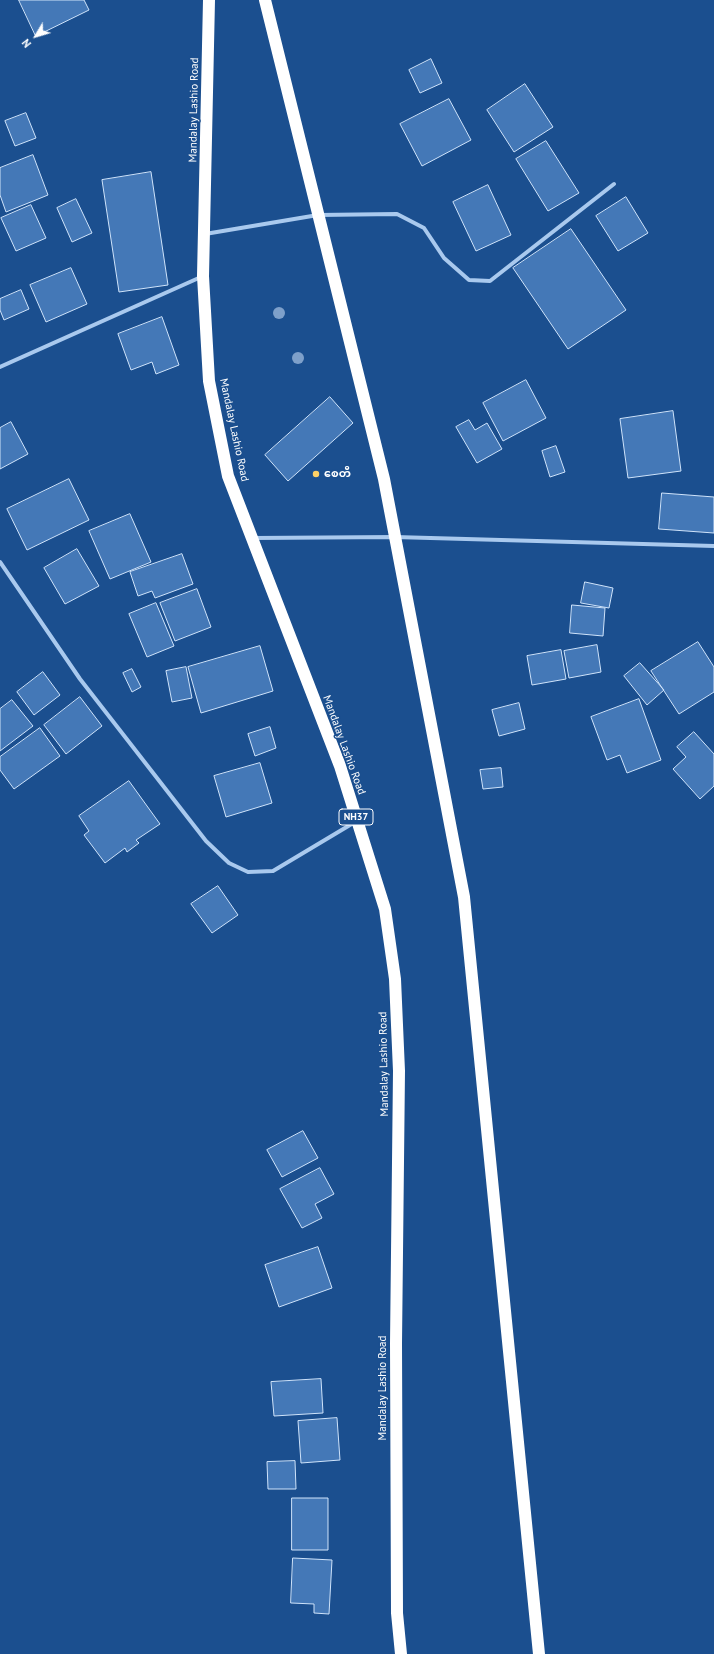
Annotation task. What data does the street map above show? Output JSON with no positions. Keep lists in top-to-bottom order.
{
  "streets": {
    "highway": ["Mandalay Lashio Road", "NH37"]
  },
  "places": ["စေတီ"],
  "north": "bottom left"
}
